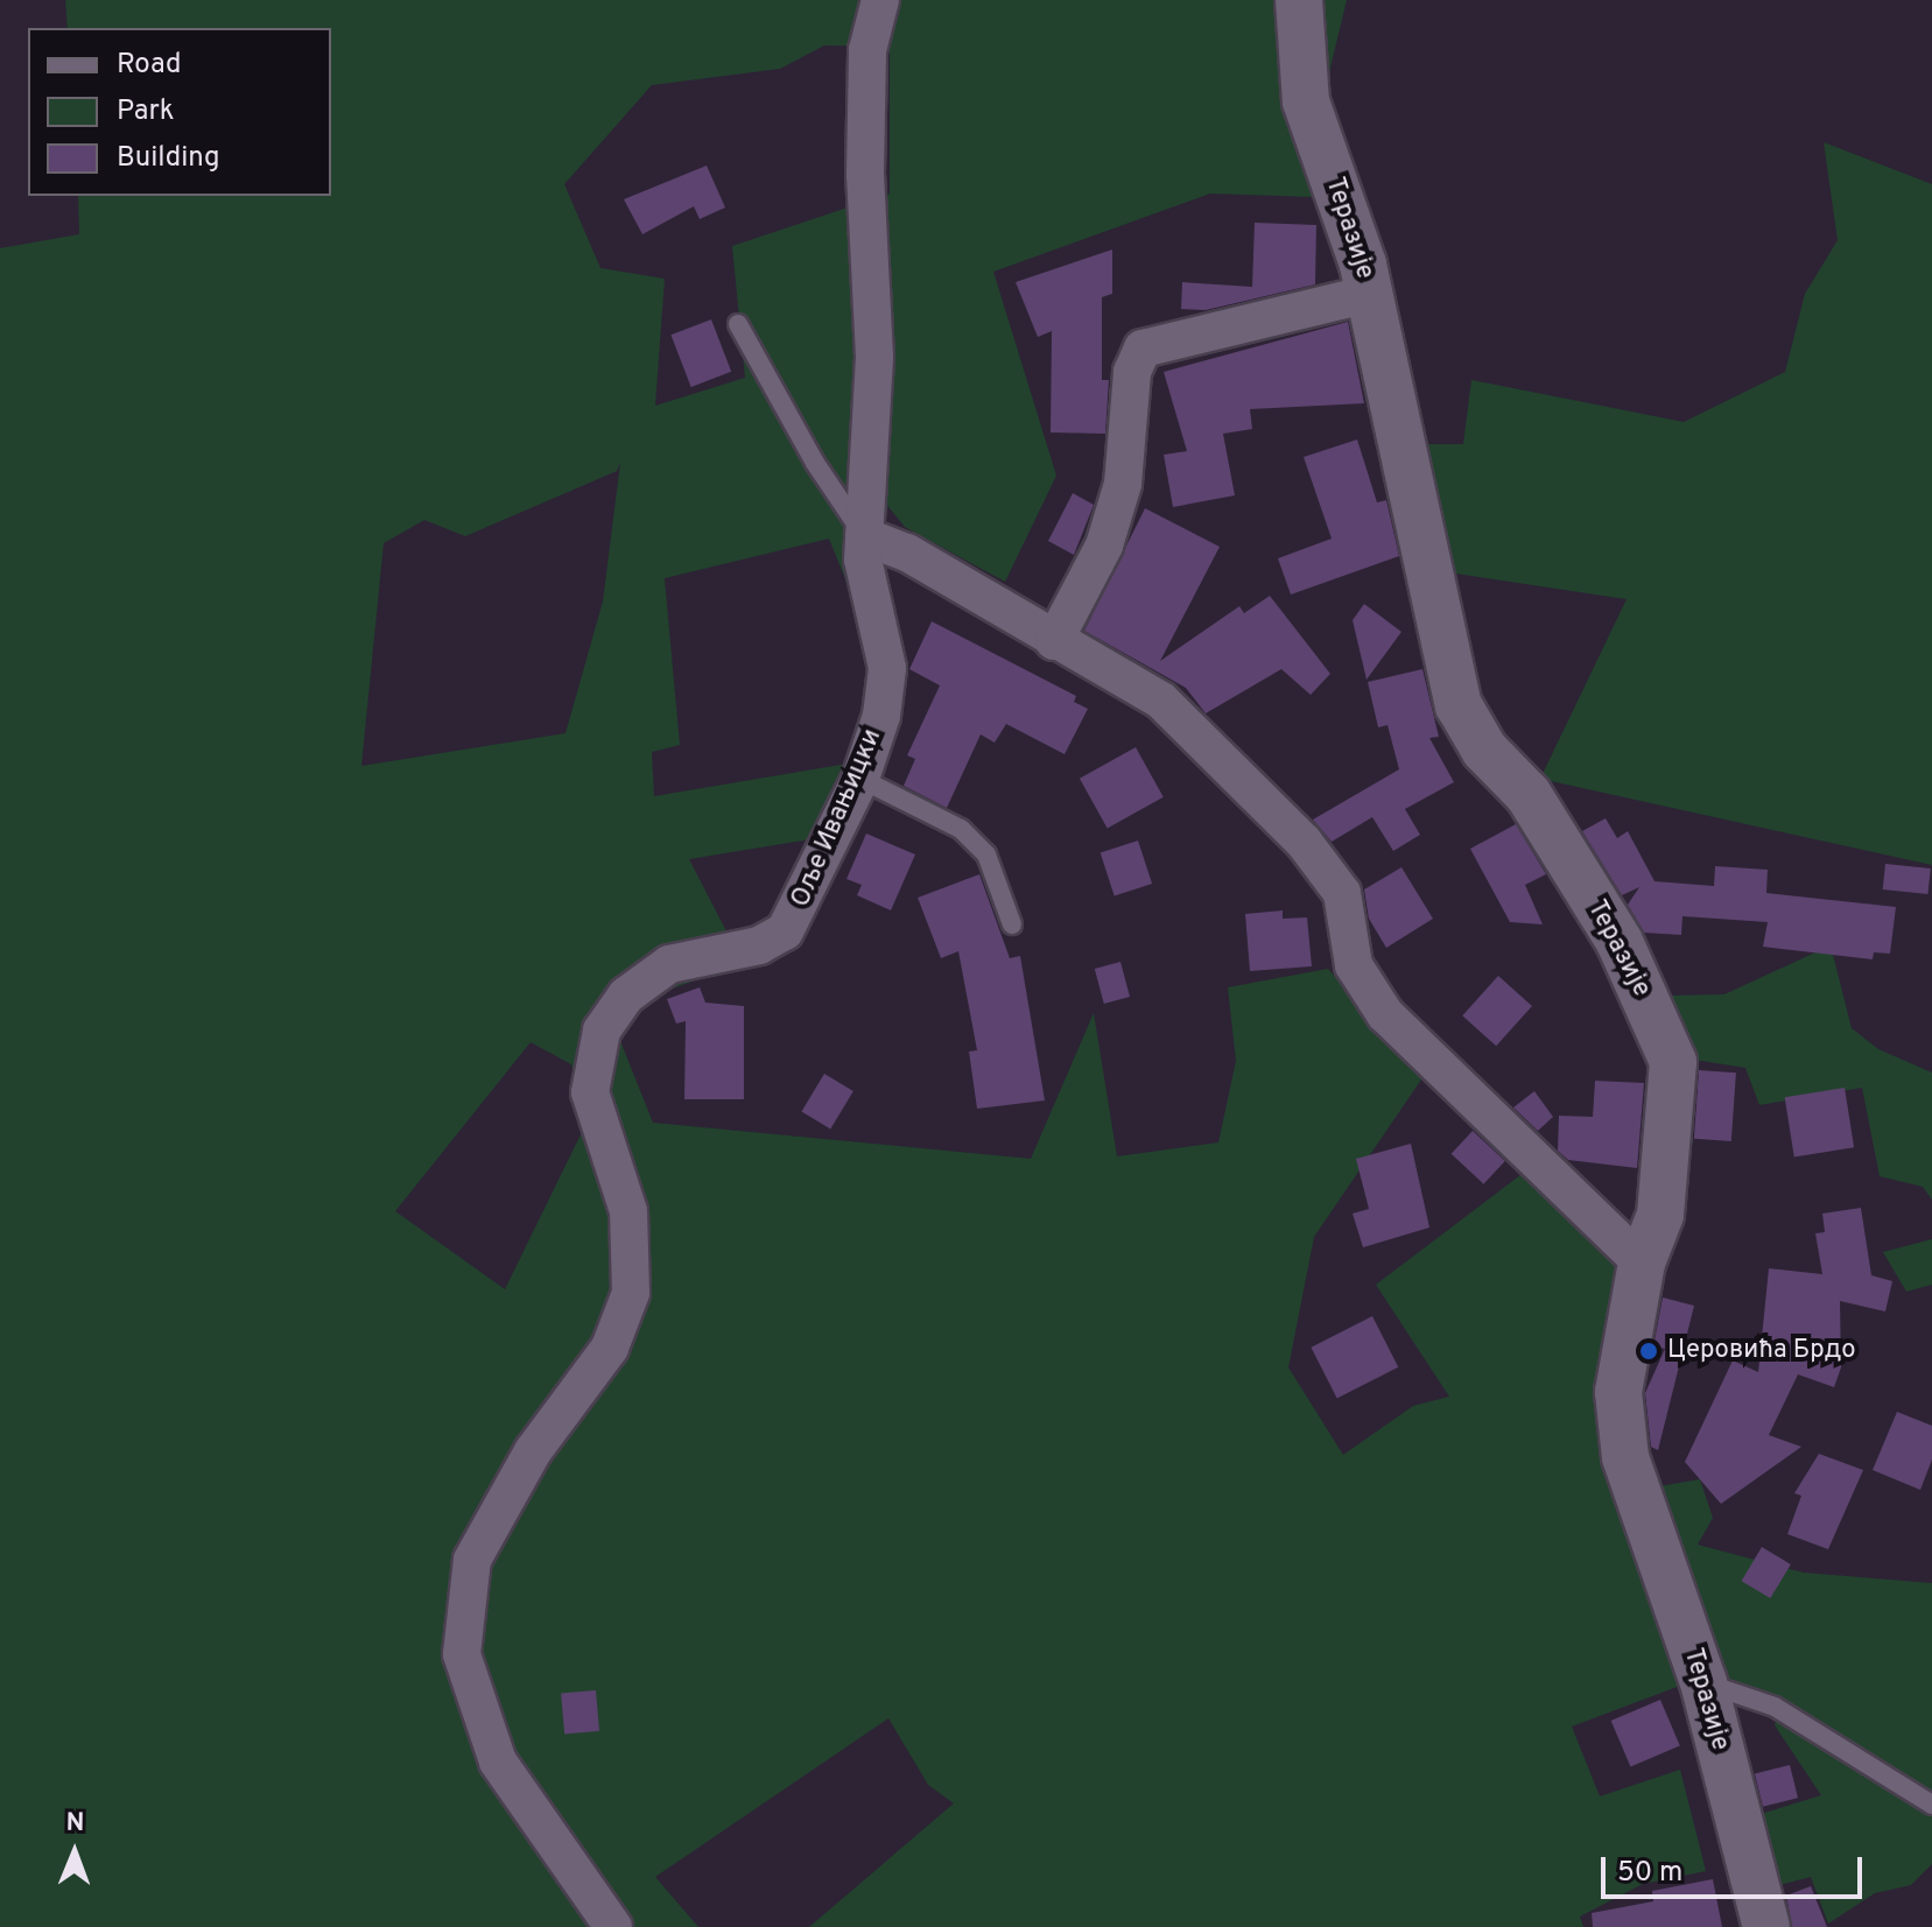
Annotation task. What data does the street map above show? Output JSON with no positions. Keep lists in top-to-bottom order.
{
  "streets": {
    "street": ["Теразије", "Оље Ивањицки"]
  },
  "places": ["Церовића Брдо"],
  "legend": ["Road", "Park", "Building"],
  "scale_bar": "50 m",
  "north": "top"
}
